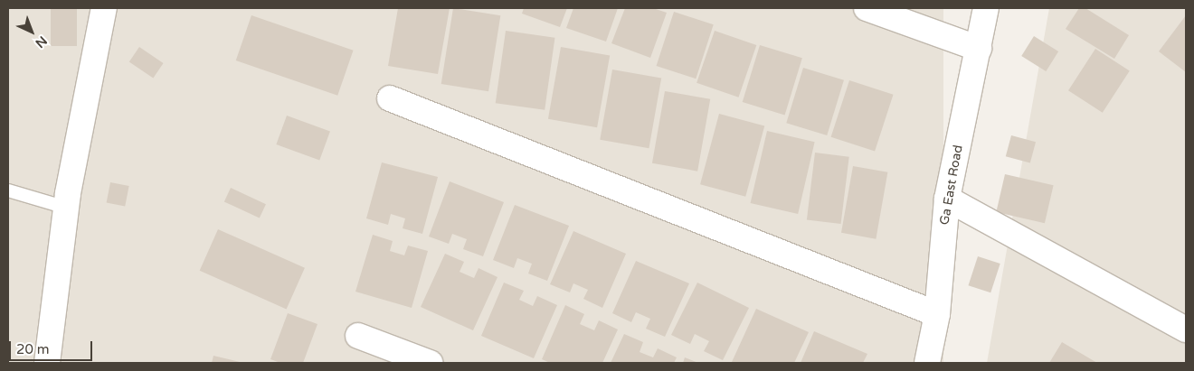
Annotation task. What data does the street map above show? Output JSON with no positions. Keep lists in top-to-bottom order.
{
  "streets": {
    "street": ["Ga East Road"]
  },
  "scale_bar": "20 m",
  "north": "bottom right"
}
